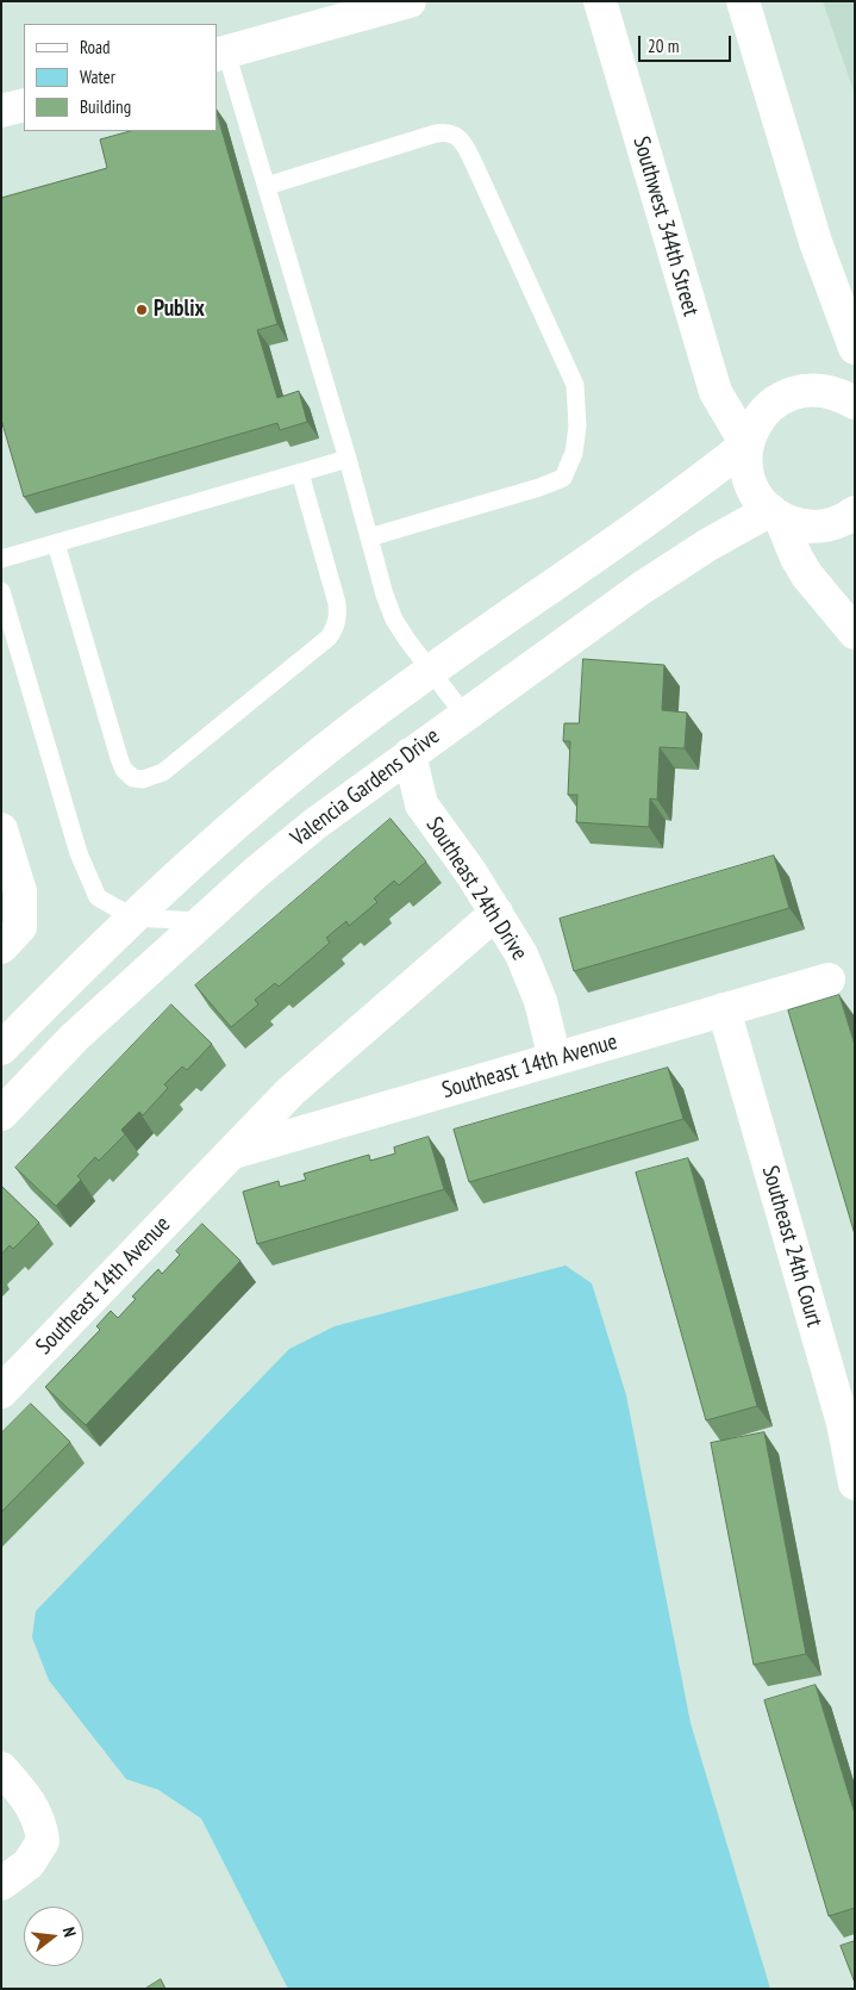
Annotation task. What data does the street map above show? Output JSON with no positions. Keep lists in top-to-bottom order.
{
  "streets": {
    "street": [
      "Southwest 344th Street",
      "Valencia Gardens Drive",
      "Southeast 24th Drive",
      "Southeast 14th Avenue",
      "Southeast 24th Court"
    ]
  },
  "crossings": [
    ["Valencia Gardens Drive", "Southeast 24th Drive"],
    ["Southeast 24th Drive", "Southeast 14th Avenue"],
    ["Southeast 14th Avenue", "Southeast 24th Court"]
  ],
  "places": ["Publix"],
  "legend": ["Road", "Water", "Building"],
  "scale_bar": "20 m",
  "north": "right"
}
